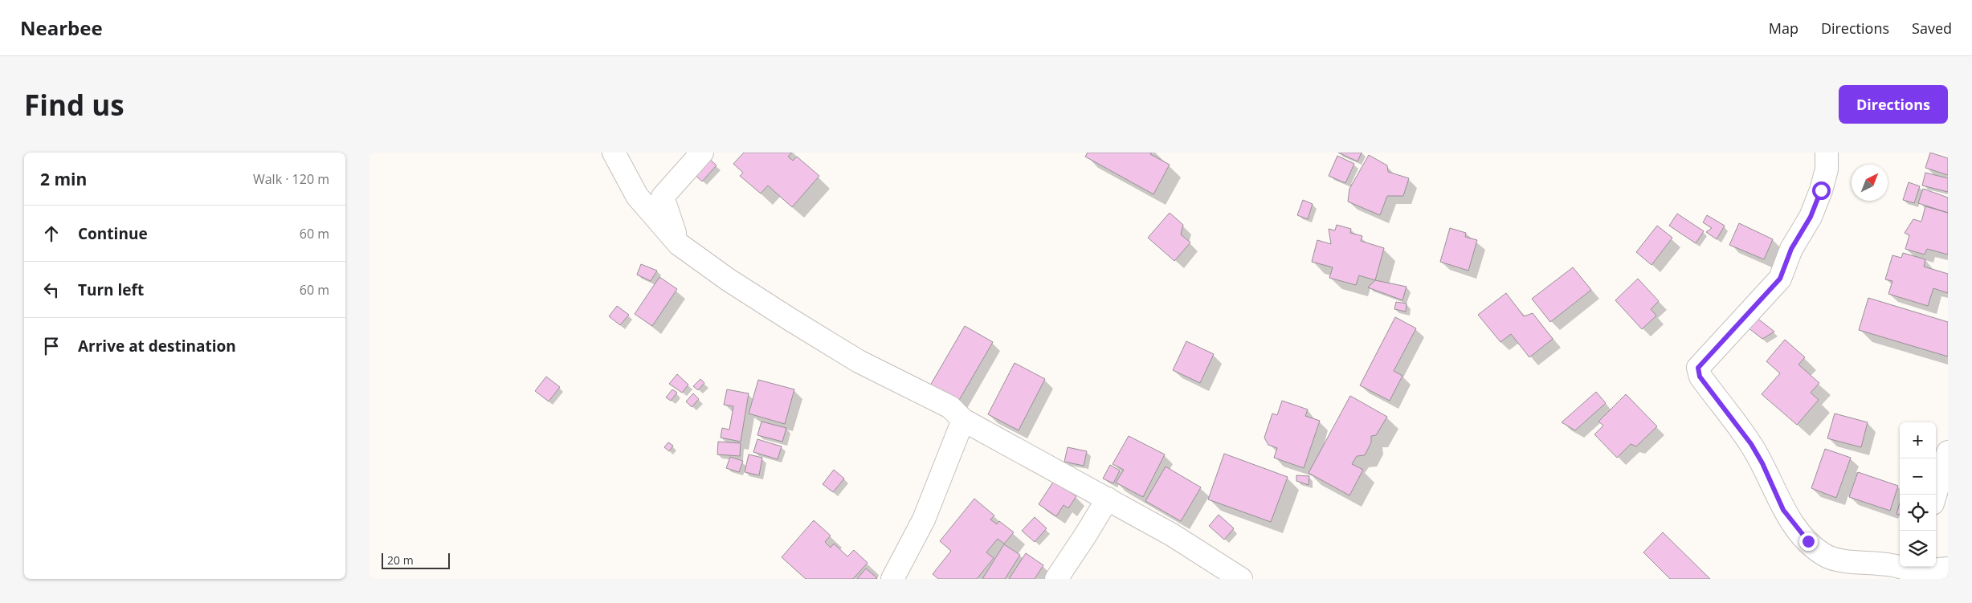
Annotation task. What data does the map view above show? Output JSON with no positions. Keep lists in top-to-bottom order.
{
  "scale_bar": "20 m",
  "north": "top right",
  "page": {
    "header": "Nearbee",
    "nav": ["Map", "Directions", "Saved"],
    "buttons": "Directions",
    "title": "Find us",
    "heading": ["2 min", "Walk · 120 m"],
    "list": [
      ["Continue", "60 m"],
      ["Turn left", "60 m"],
      "Arrive at destination"
    ],
    "map_buttons": ["+", "−"],
    "scale": "20 m"
  }
}
